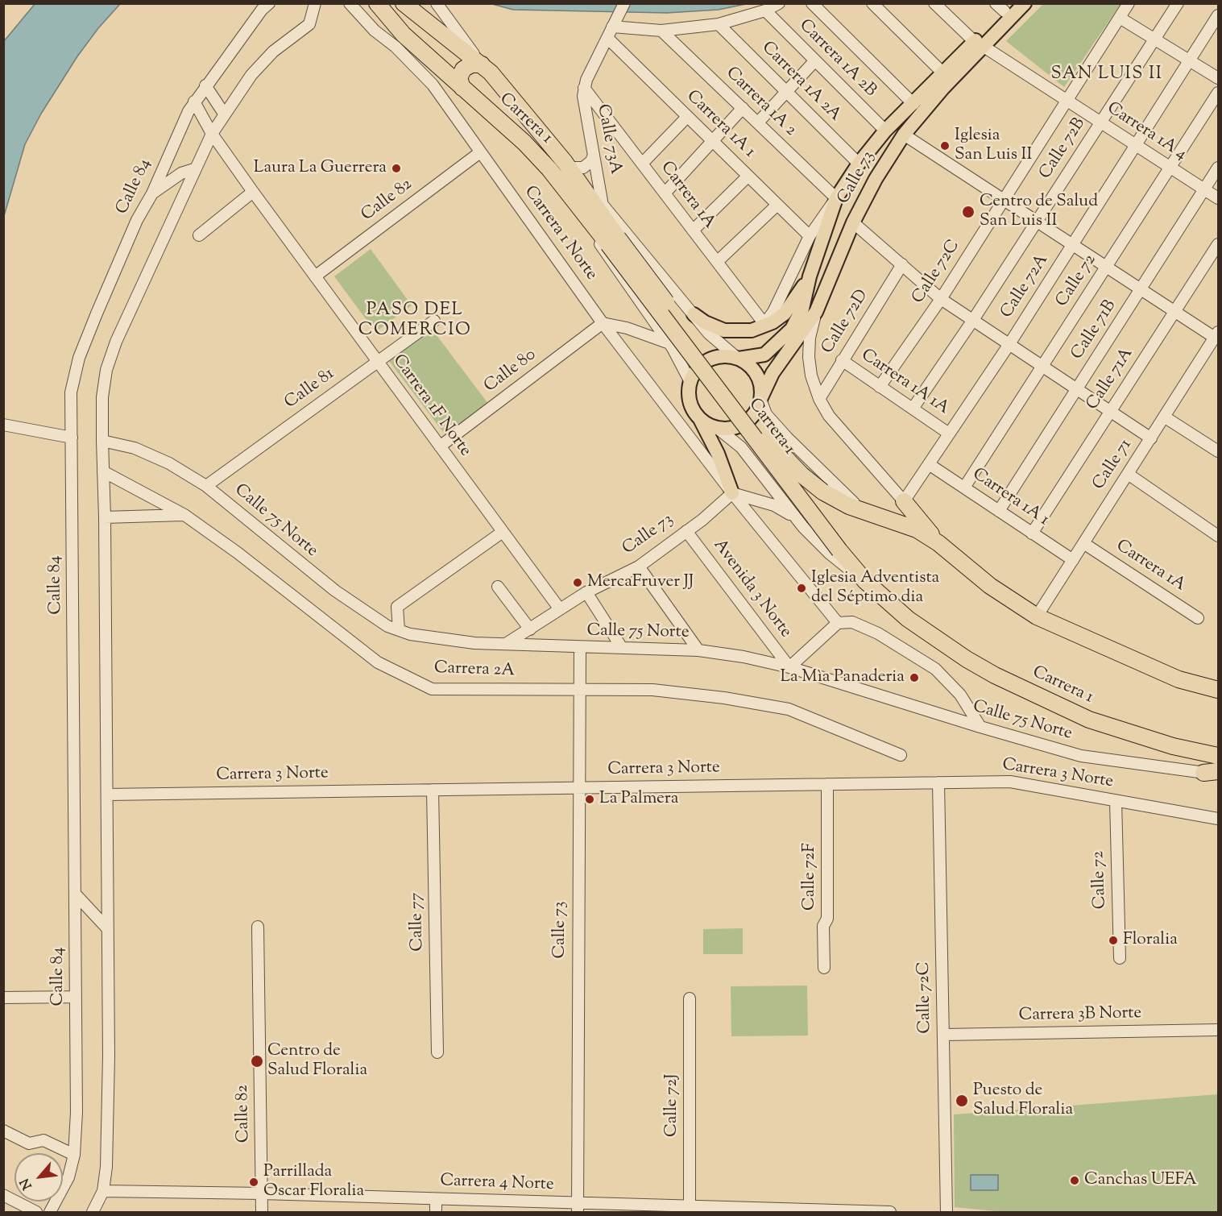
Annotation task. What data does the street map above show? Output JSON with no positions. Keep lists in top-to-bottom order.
{
  "streets": {
    "highway": ["Carrera 1"],
    "main road": ["Calle 73"],
    "street": [
      "Carrera 1A 2B",
      "Carrera 1A 2A",
      "Carrera 1A 2",
      "Carrera 1A 1",
      "Carrera 1A 4",
      "Calle 73A",
      "Calle 72B",
      "Calle 84",
      "Carrera 1A",
      "Calle 82",
      "Carrera 1 Norte",
      "Calle 72C",
      "Calle 72",
      "Calle 72A",
      "Calle 72D",
      "Calle 71B",
      "Calle 80",
      "Calle 71A",
      "Carrera 1A 1A",
      "Calle 81",
      "Carrera 1F Norte",
      "Calle 71",
      "Calle 75 Norte",
      "Avenida 3 Norte",
      "Carrera 2A",
      "Carrera 3 Norte",
      "Calle 72F",
      "Calle 77",
      "Carrera 3B Norte",
      "Calle 72J",
      "Carrera 4 Norte"
    ]
  },
  "crossings": [
    ["Carrera 1A 2B", "Calle 73"],
    ["Carrera 1A 2A", "Calle 73"],
    ["Carrera 1A 2", "Calle 73"],
    ["Carrera 1", "Calle 71"],
    ["Carrera 1A 1", "Calle 73A"],
    ["Carrera 1A 1", "Calle 72"],
    ["Carrera 1A 1", "Calle 72A"],
    ["Carrera 1A 1", "Calle 71B"],
    ["Carrera 1A 1", "Calle 71A"],
    ["Carrera 1A 1", "Calle 71"],
    ["Carrera 1A 4", "Calle 72B"],
    ["Carrera 1A 4", "Calle 73"],
    ["Carrera 1A 4", "Calle 72C"],
    ["Carrera 1A 4", "Calle 72"],
    ["Carrera 1A 4", "Calle 72A"],
    ["Carrera 1A 4", "Calle 71B"],
    ["Calle 73A", "Carrera 1A"],
    ["Calle 72B", "Carrera 1A 1A"],
    ["Calle 73", "Carrera 1 Norte"],
    ["Calle 73", "Carrera 1F Norte"],
    ["Calle 73", "Calle 75 Norte"],
    ["Calle 73", "Avenida 3 Norte"],
    ["Calle 73", "Carrera 2A"],
    ["Calle 73", "Carrera 3 Norte"],
    ["Calle 73", "Carrera 4 Norte"],
    ["Calle 84", "Carrera 1F Norte"],
    ["Carrera 1A", "Calle 71"],
    ["Calle 82", "Carrera 1 Norte"],
    ["Calle 82", "Carrera 1F Norte"],
    ["Calle 82", "Carrera 4 Norte"],
    ["Carrera 1 Norte", "Calle 80"],
    ["Calle 72C", "Carrera 1A 1A"],
    ["Calle 72C", "Carrera 3 Norte"],
    ["Calle 72C", "Carrera 3B Norte"],
    ["Calle 72", "Carrera 3 Norte"],
    ["Calle 72A", "Carrera 1A 1A"],
    ["Calle 72D", "Carrera 1A 1A"],
    ["Calle 80", "Carrera 1F Norte"],
    ["Calle 81", "Carrera 1F Norte"],
    ["Calle 81", "Calle 75 Norte"],
    ["Calle 75 Norte", "Avenida 3 Norte"],
    ["Carrera 3 Norte", "Calle 72F"],
    ["Carrera 3 Norte", "Calle 77"],
    ["Calle 72J", "Carrera 4 Norte"]
  ],
  "districts": ["SAN LUIS II", "PASO DEL COMERCIO"],
  "places": [
    "Iglesia San Luis II",
    "Laura La Guerrera",
    "Centro de Salud San Luis II",
    "MercaFruver JJ",
    "Iglesia Adventista del Séptimo dia",
    "La Mìa Panaderia",
    "La Palmera",
    "Floralia",
    "Centro de Salud Floralia",
    "Puesto de Salud Floralia",
    "Canchas UEFA",
    "Parrillada Oscar Floralia"
  ],
  "north": "bottom left"
}
